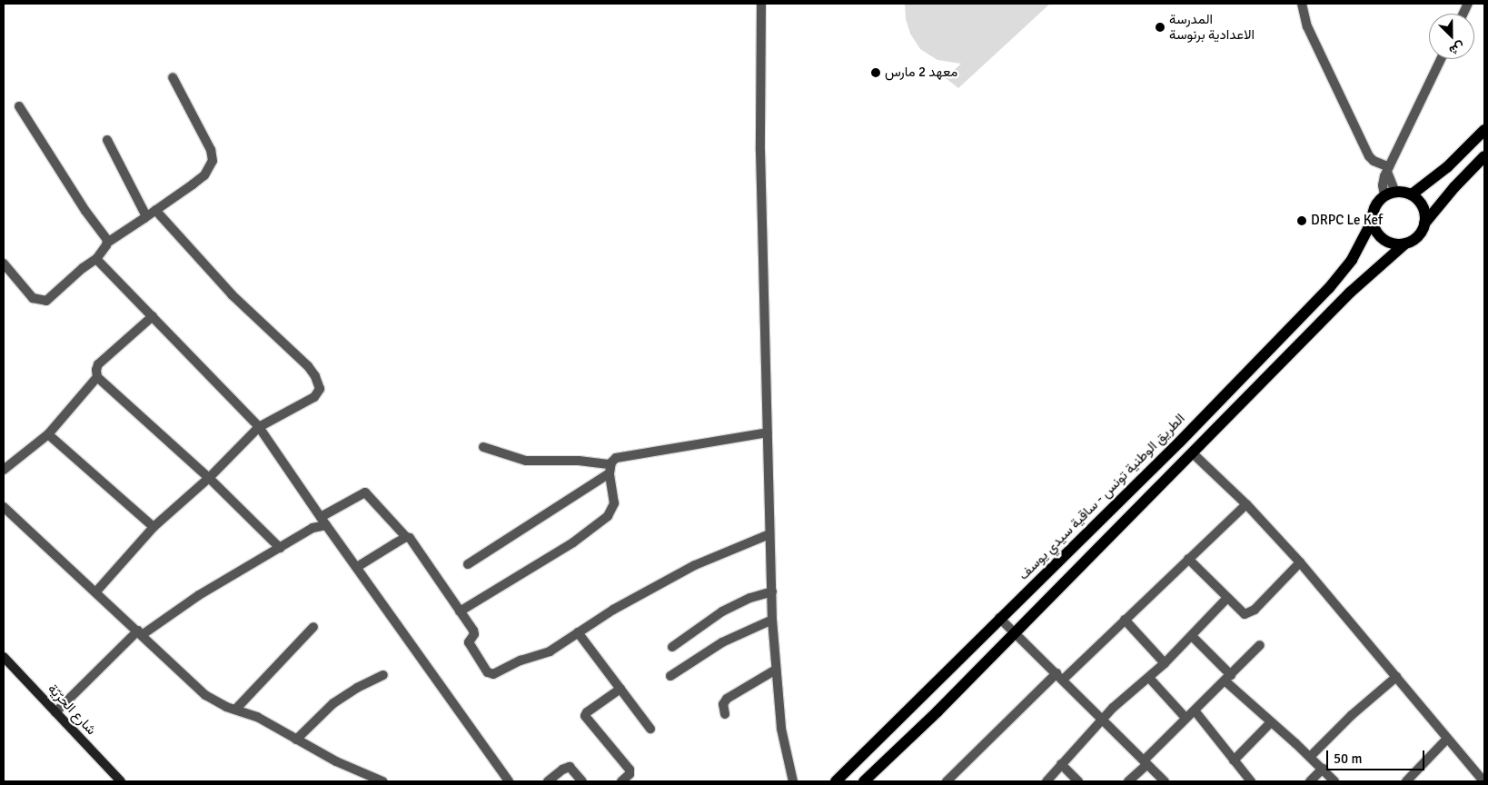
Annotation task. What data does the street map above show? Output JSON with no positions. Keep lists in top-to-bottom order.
{
  "streets": {
    "main road": ["الطريق الوطنية تونس - ساقية سيدي يوسف", "شارع الحرّيّة"]
  },
  "places": ["المدرسة الاعدادية برنوسة", "معهد 2 مارس", "DRPC Le Kef"],
  "scale_bar": "50 m",
  "north": "bottom right"
}
